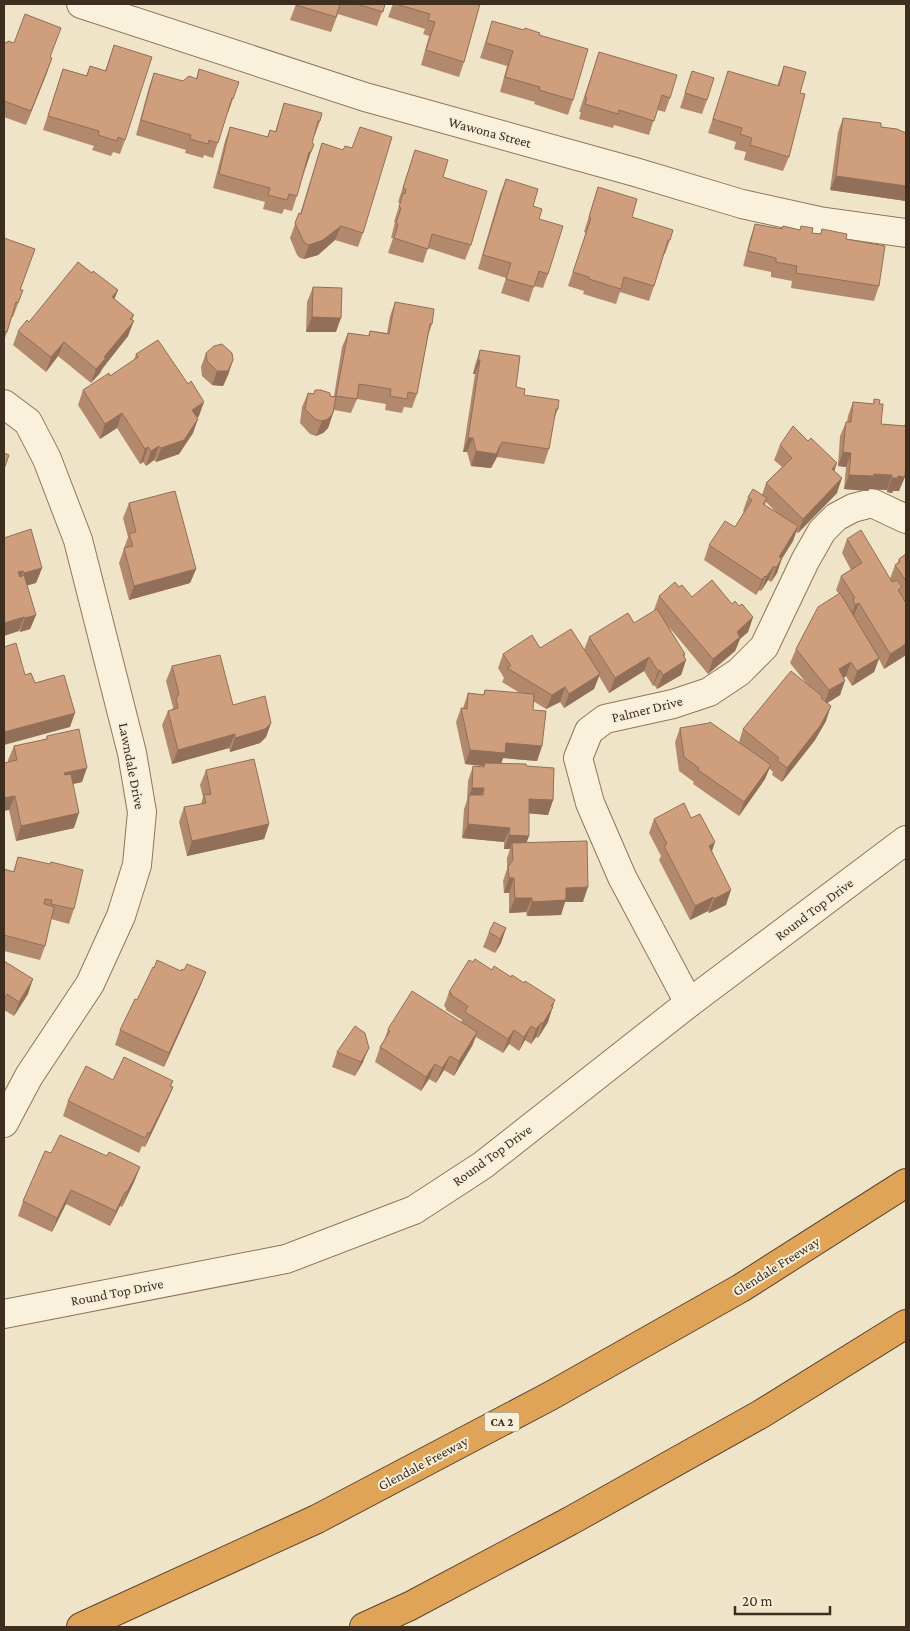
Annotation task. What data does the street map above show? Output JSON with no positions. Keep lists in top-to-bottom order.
{
  "streets": {
    "highway": ["Glendale Freeway", "CA 2"],
    "street": [
      "Wawona Street",
      "Palmer Drive",
      "Lawndale Drive",
      "Round Top Drive"
    ]
  },
  "crossings": [
    ["Palmer Drive", "Round Top Drive"]
  ],
  "scale_bar": "20 m"
}
